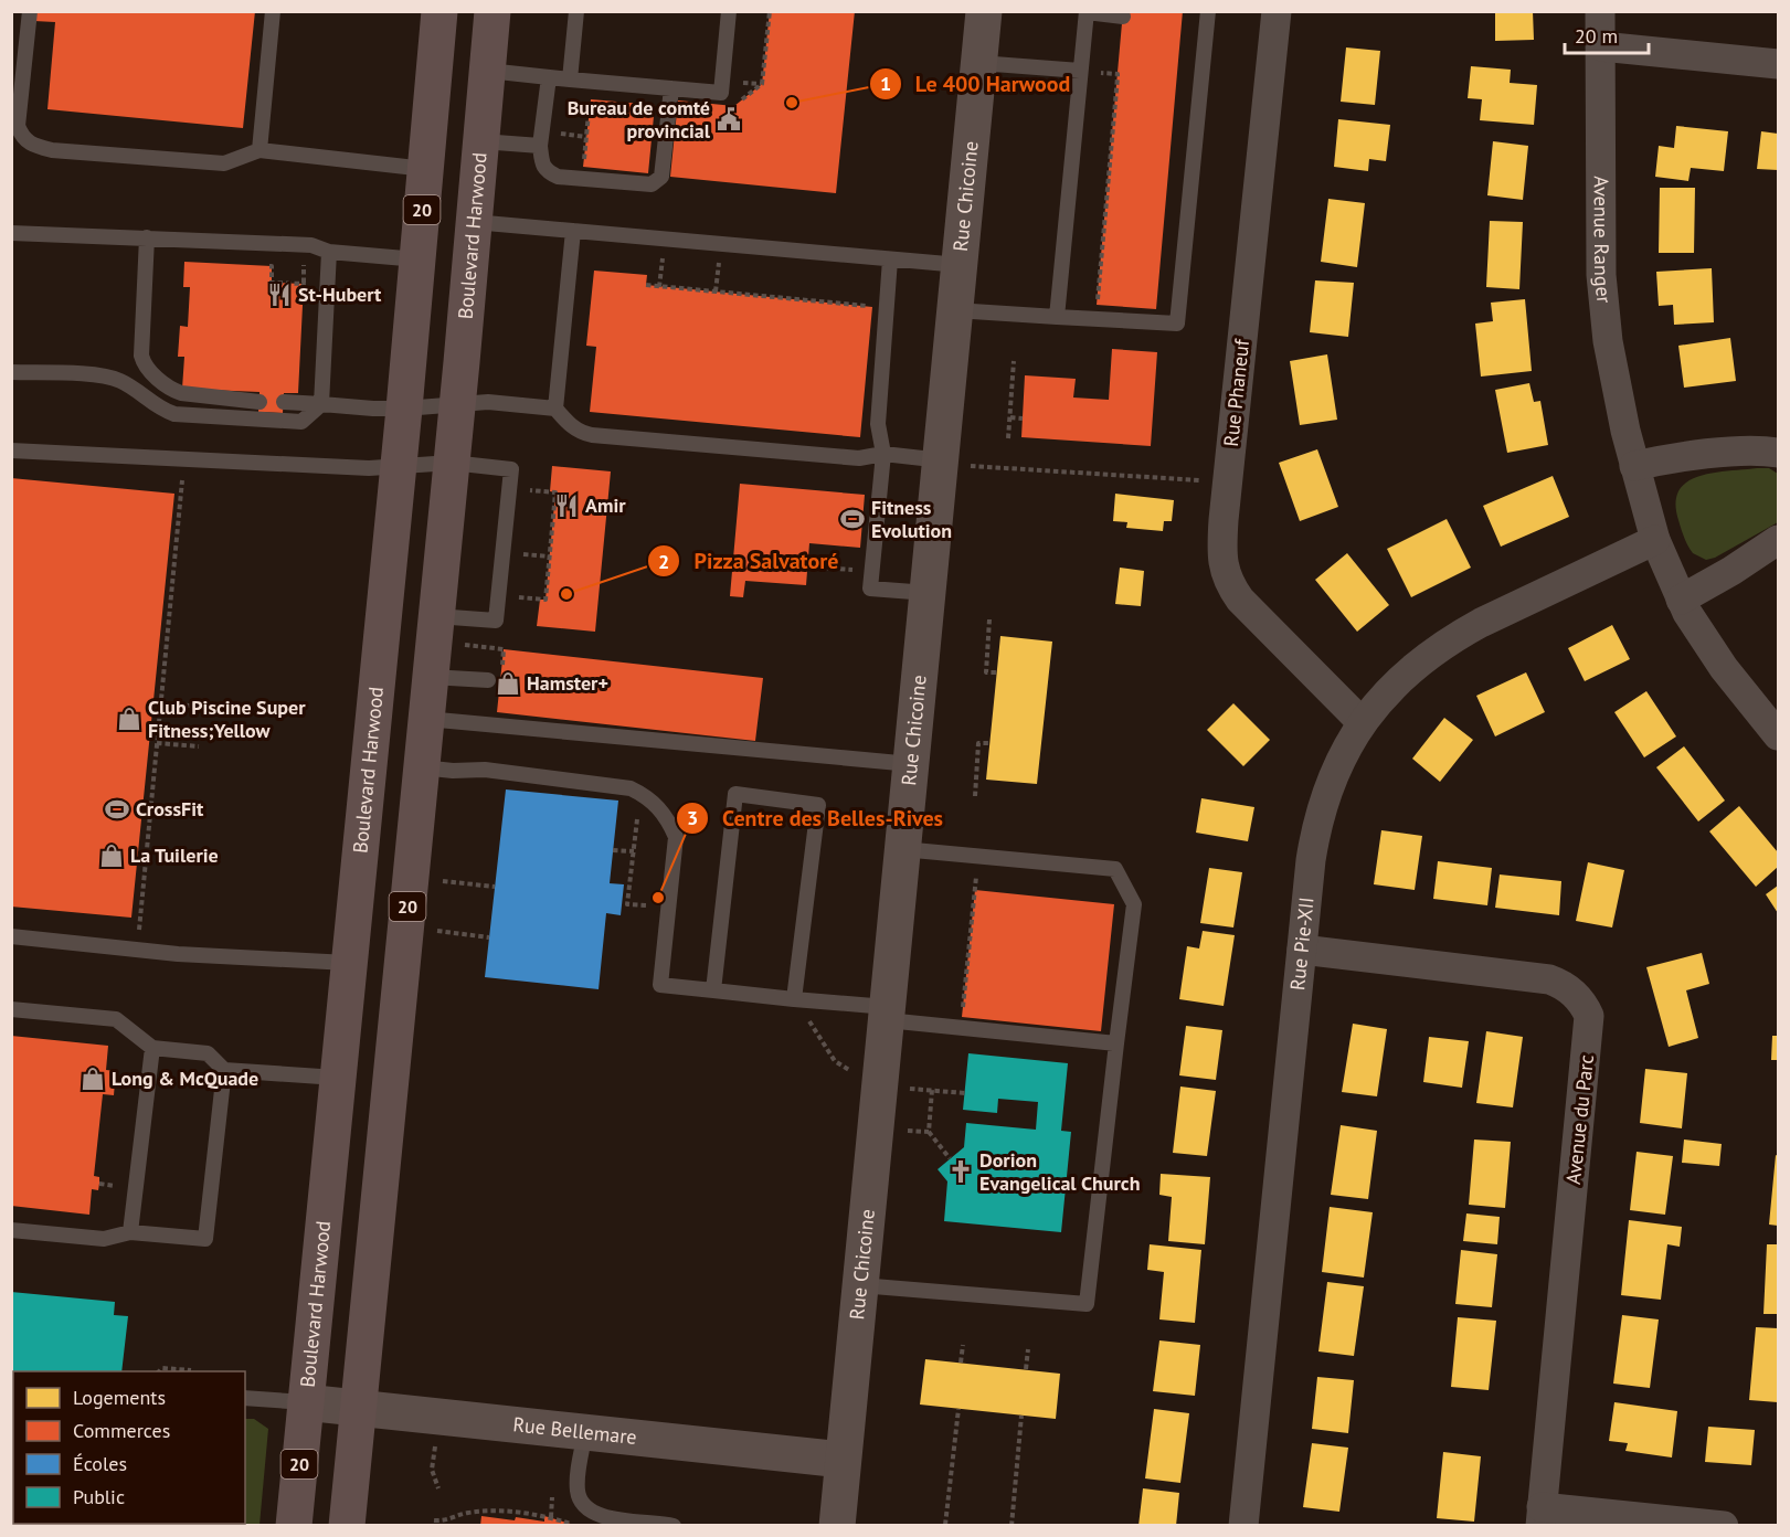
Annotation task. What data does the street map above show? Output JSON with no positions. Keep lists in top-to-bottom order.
{
  "streets": {
    "highway": ["20", "Boulevard Harwood"],
    "street": [
      "Rue Chicoine",
      "Avenue Ranger",
      "Rue Phaneuf",
      "Rue Pie-XII",
      "Avenue du Parc",
      "Rue Bellemare"
    ]
  },
  "crossings": [
    ["Rue Chicoine", "Rue Bellemare"],
    ["Boulevard Harwood", "Rue Bellemare"],
    ["Avenue Ranger", "Rue Pie-XII"],
    ["Rue Phaneuf", "Rue Pie-XII"],
    ["Rue Pie-XII", "Avenue du Parc"]
  ],
  "places": {
    "other": ["Le 400 Harwood", "Pizza Salvatoré", "Centre des Belles-Rives"],
    "public building": ["Bureau de comté provincial"],
    "restaurant": ["St-Hubert", "Amir"],
    "sports": ["Fitness Evolution", "CrossFit"],
    "shop": [
      "Hamster+",
      "Club Piscine Super Fitness;Yellow",
      "La Tuilerie",
      "Long & McQuade"
    ],
    "church": ["Dorion Evangelical Church"]
  },
  "legend": [
    "Logements",
    "Commerces",
    "Écoles",
    "Public"
  ],
  "scale_bar": "20 m"
}
